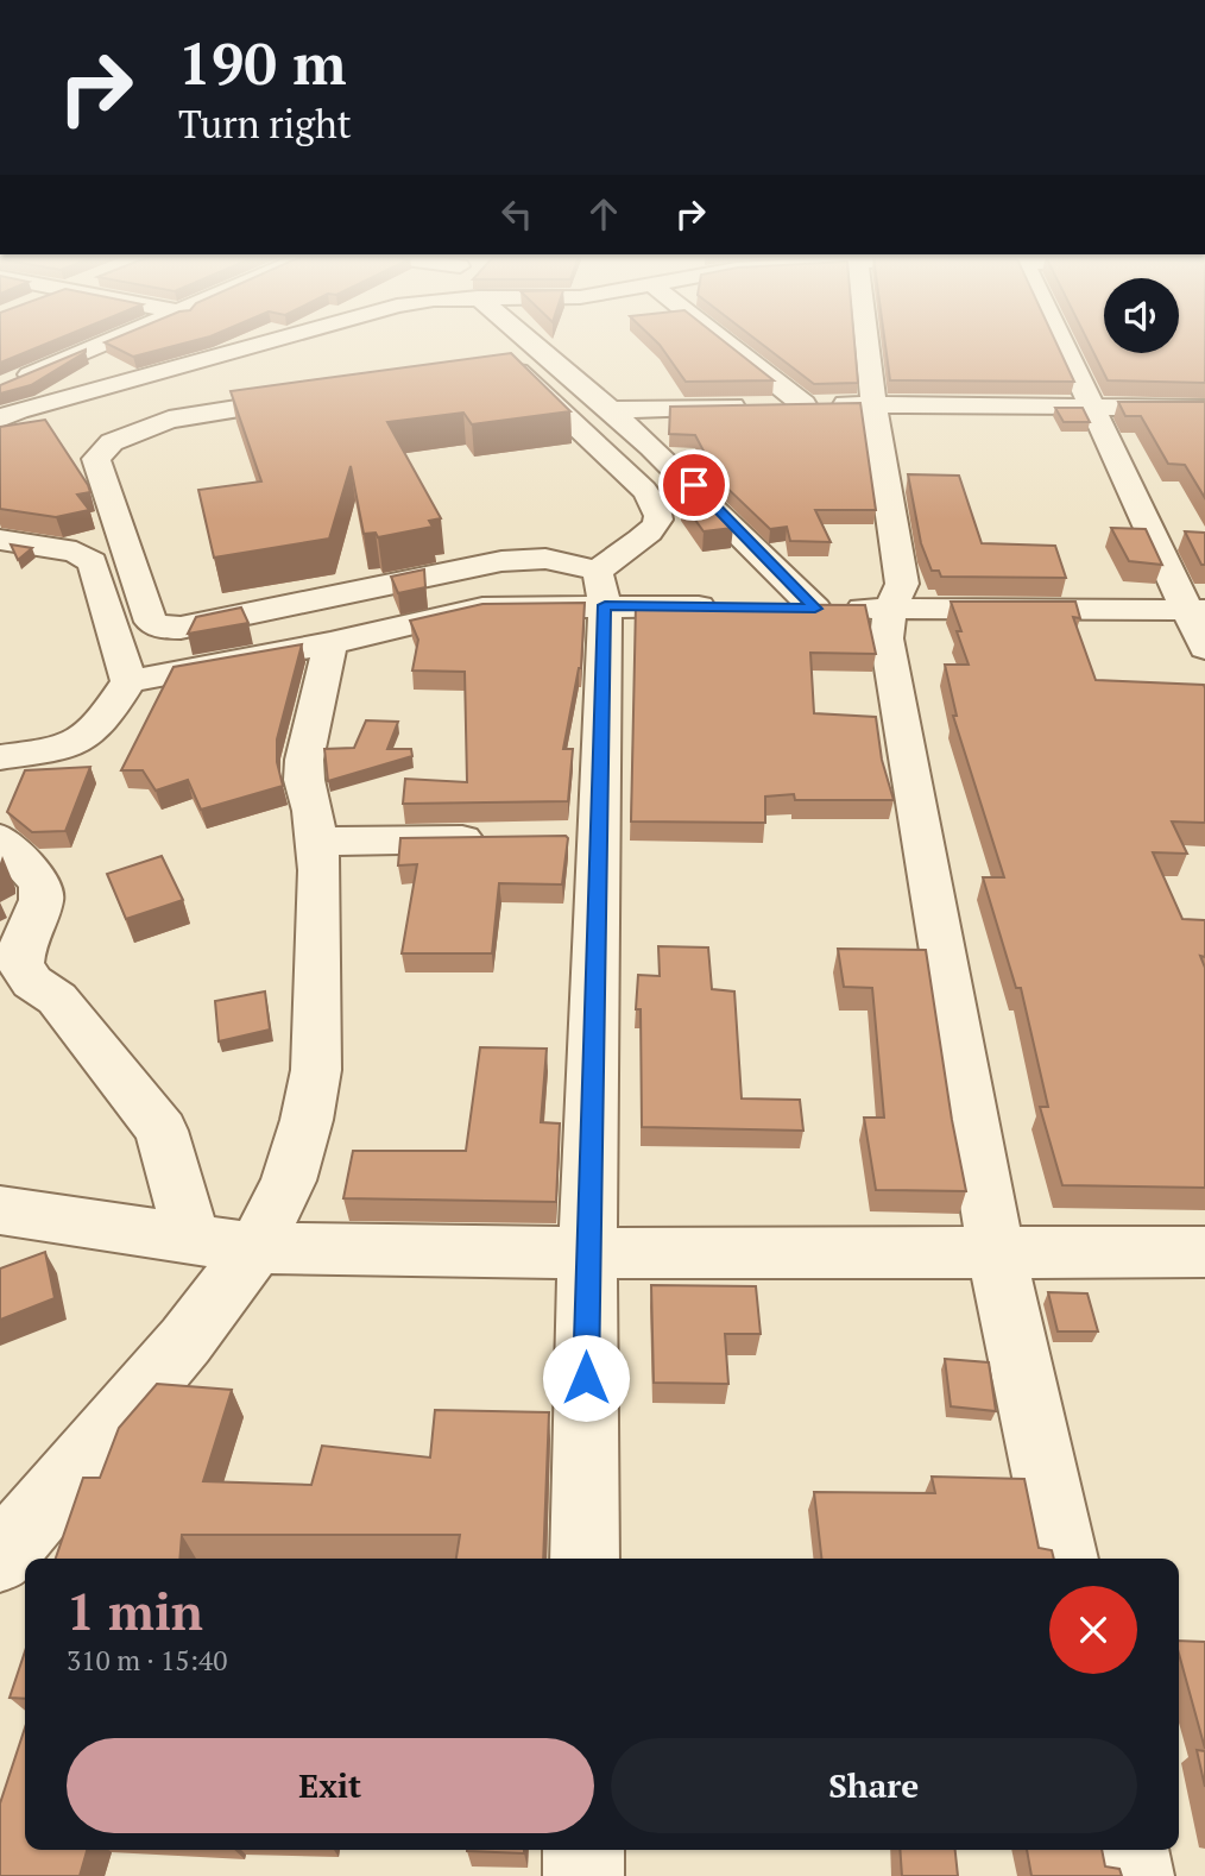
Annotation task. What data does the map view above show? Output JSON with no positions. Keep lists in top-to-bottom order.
{
  "page": {
    "turn": ["190 m", "Turn right"],
    "heading": ["1 min", "310 m · 15:40"],
    "buttons": ["Exit", "Share"]
  }
}
